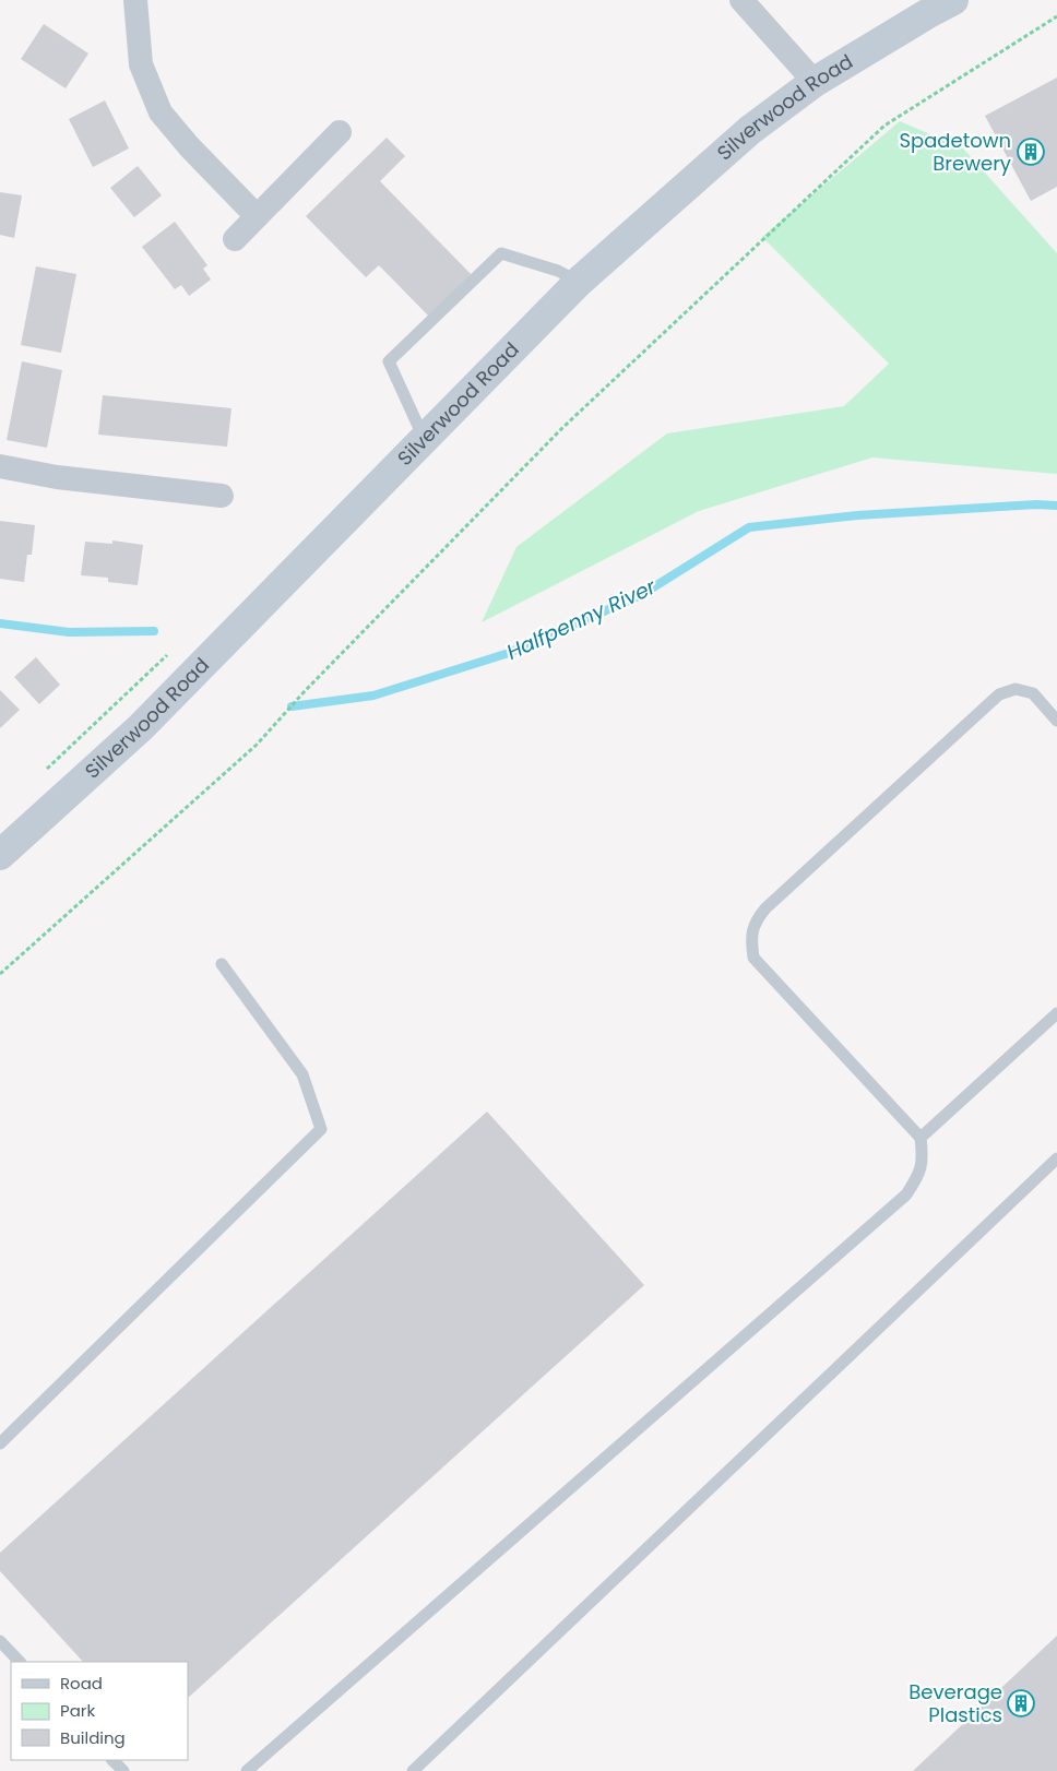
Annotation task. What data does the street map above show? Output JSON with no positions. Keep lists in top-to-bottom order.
{
  "streets": {
    "main road": ["Silverwood Road"]
  },
  "water": ["Halfpenny River"],
  "places": {
    "building": ["Spadetown Brewery", "Beverage Plastics"]
  },
  "legend": ["Road", "Park", "Building"]
}
